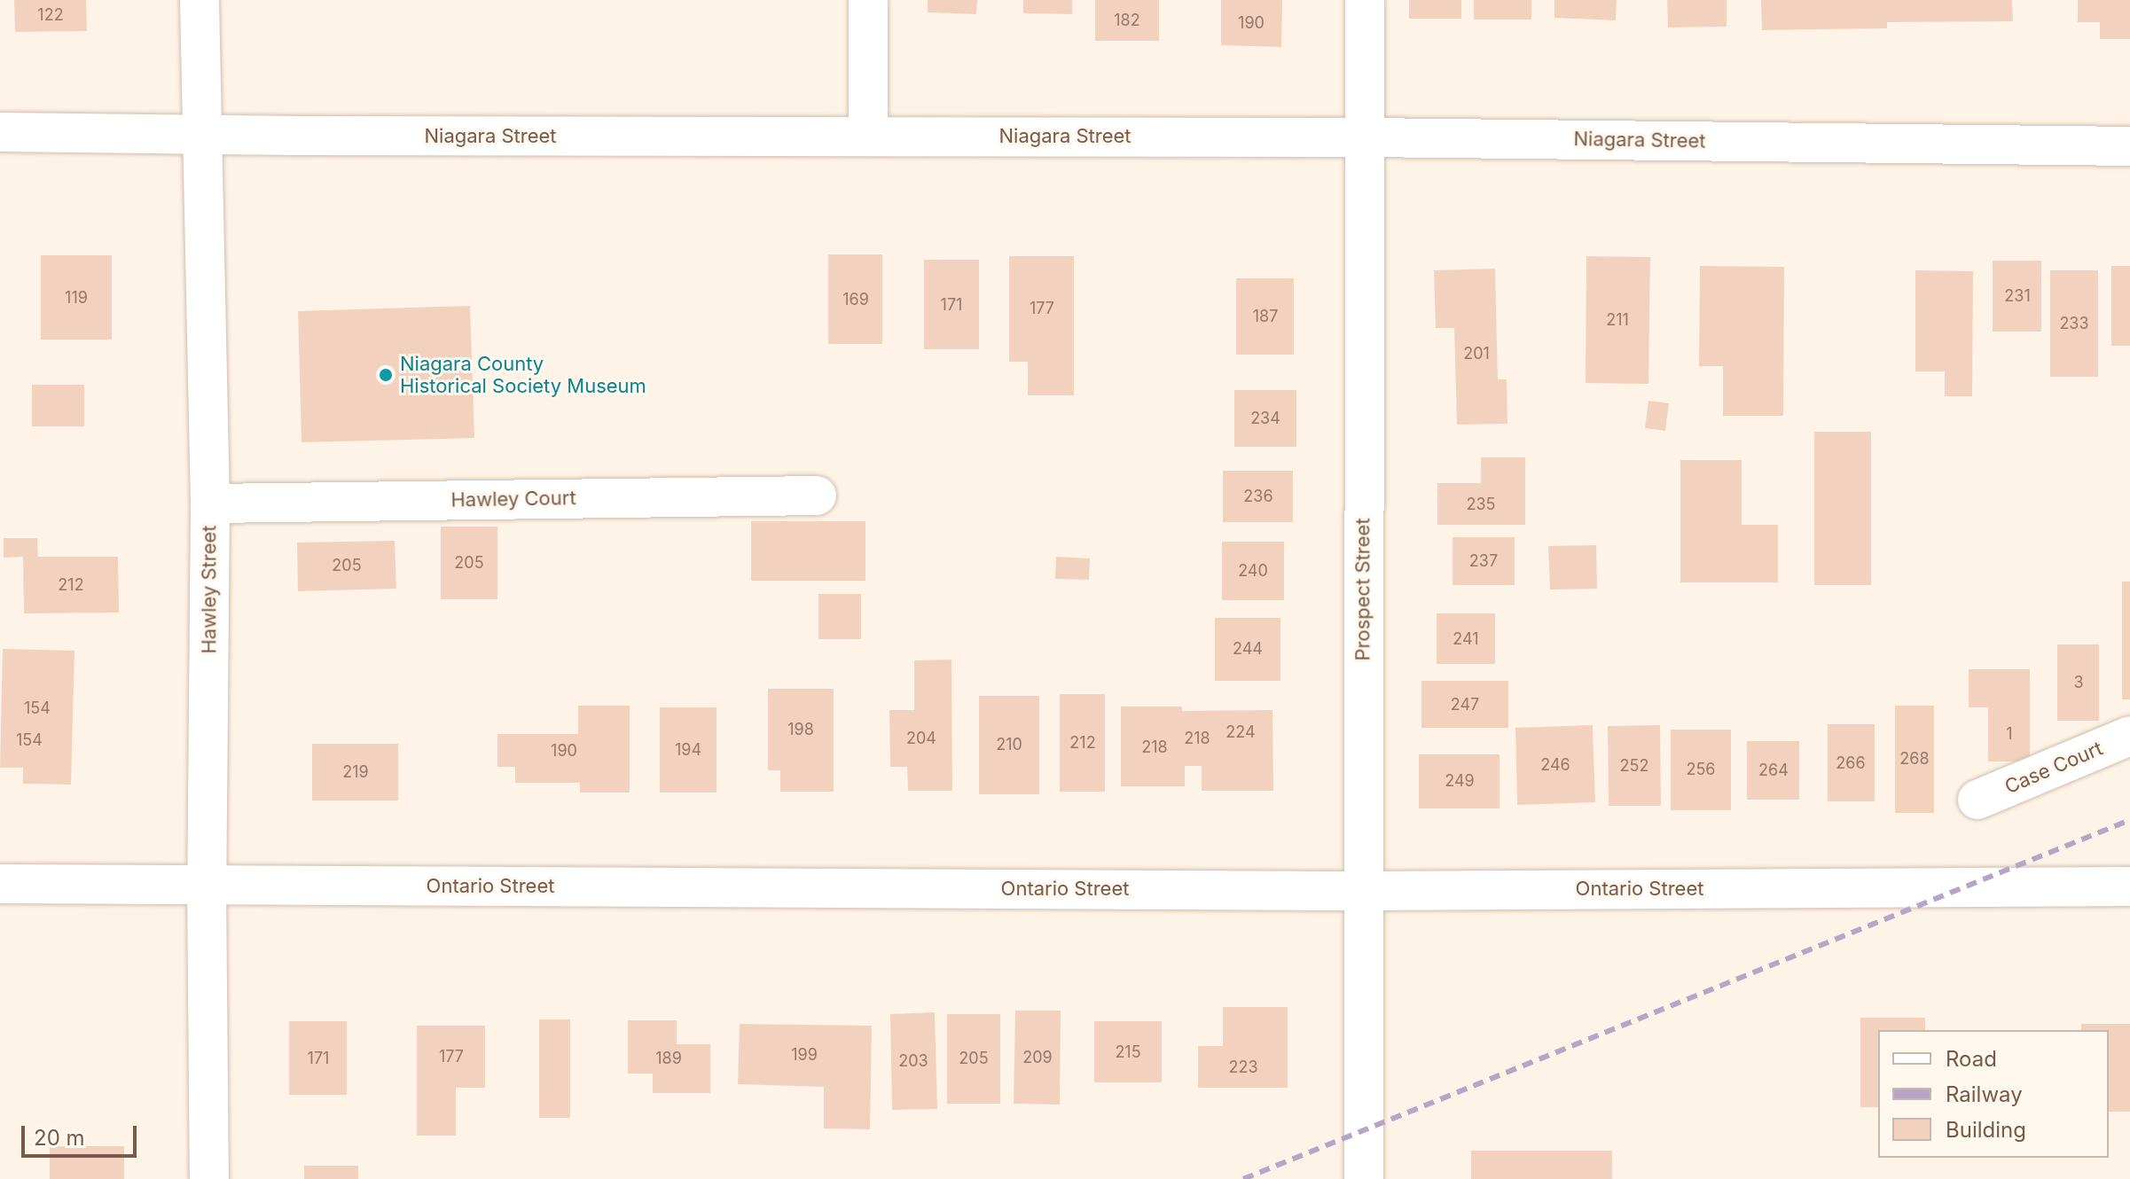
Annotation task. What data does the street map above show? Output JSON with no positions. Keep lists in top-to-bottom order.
{
  "streets": {
    "street": [
      "Niagara Street",
      "Hawley Court",
      "Hawley Street",
      "Prospect Street",
      "Case Court",
      "Ontario Street"
    ]
  },
  "crossings": [
    ["Niagara Street", "Hawley Street"],
    ["Niagara Street", "Prospect Street"],
    ["Hawley Court", "Hawley Street"],
    ["Hawley Street", "Ontario Street"],
    ["Prospect Street", "Ontario Street"]
  ],
  "places": ["Niagara County Historical Society Museum"],
  "house_numbers": [
    "122",
    "182",
    "190",
    "231",
    "119",
    "169",
    "171",
    "177",
    "187",
    "211",
    "233",
    "201",
    "234",
    "236",
    "235",
    "237",
    "205",
    "205",
    "240",
    "212",
    "241",
    "244",
    "3",
    "247",
    "154",
    "198",
    "224",
    "1",
    "204",
    "218",
    "154",
    "212",
    "210",
    "218",
    "194",
    "190",
    "268",
    "266",
    "246",
    "252",
    "256",
    "264",
    "219",
    "249",
    "215",
    "199",
    "177",
    "209",
    "171",
    "189",
    "205",
    "203",
    "223"
  ],
  "legend": ["Road", "Railway", "Building"],
  "scale_bar": "20 m"
}
